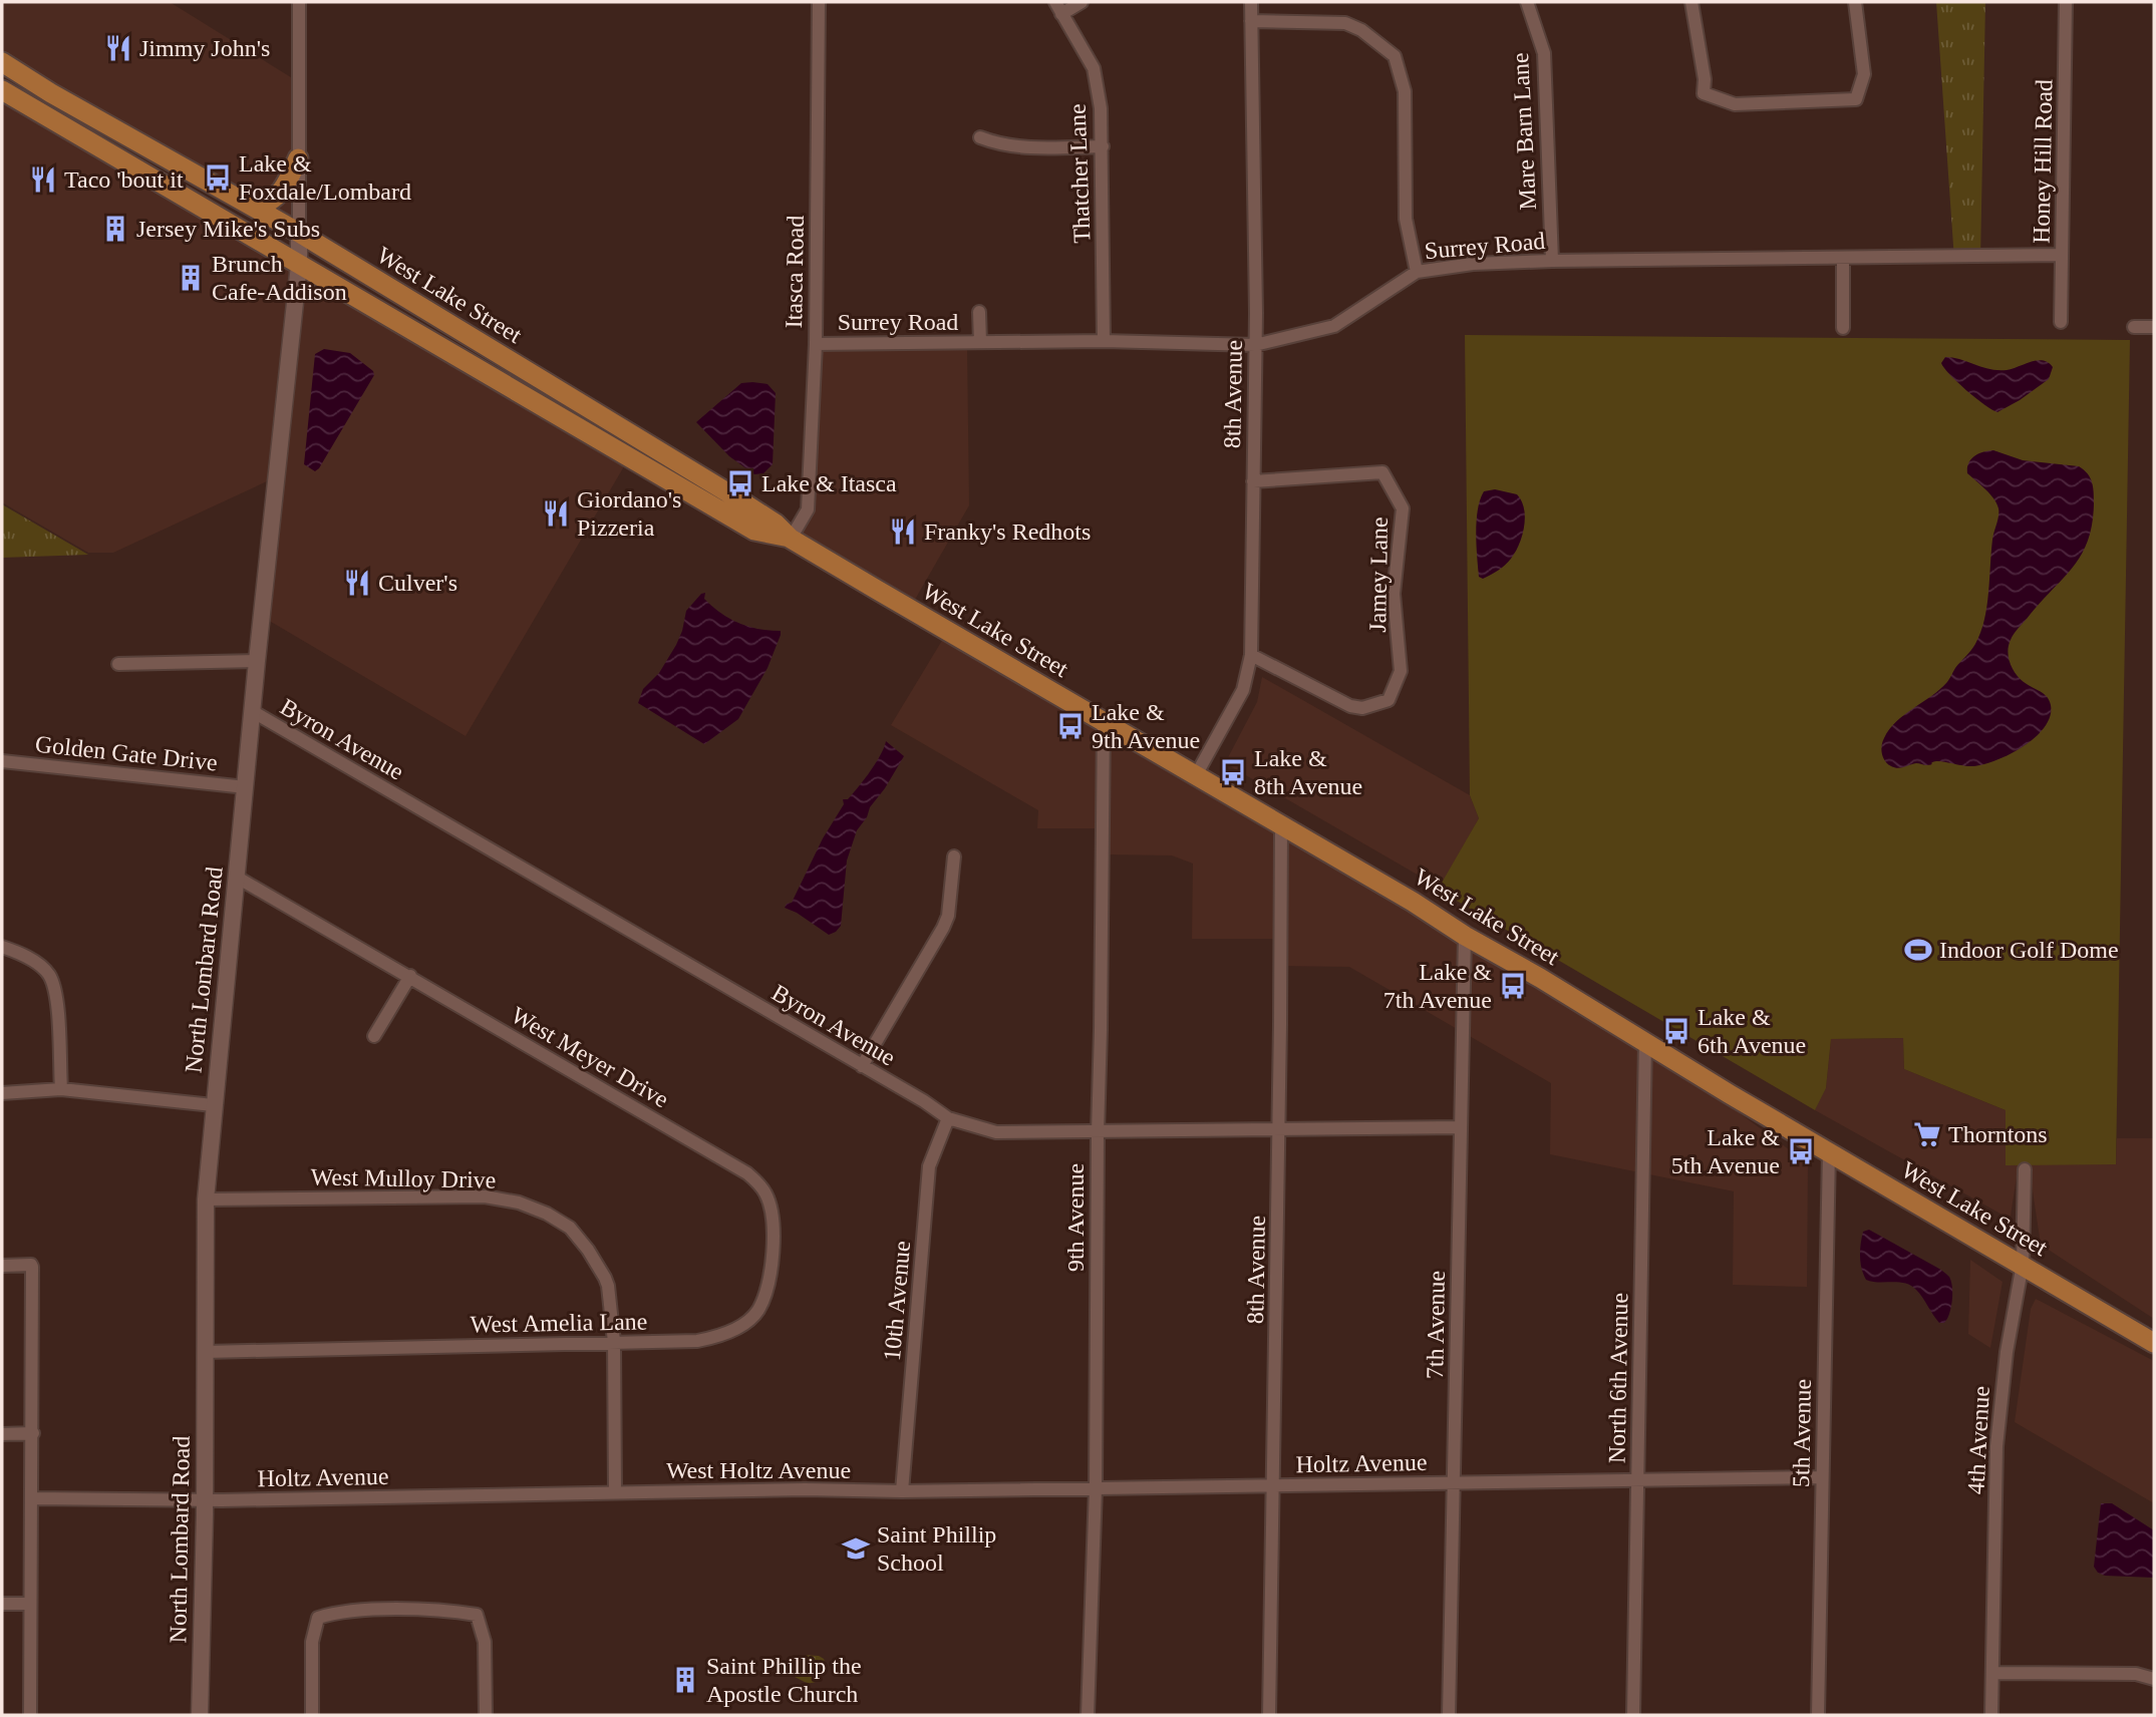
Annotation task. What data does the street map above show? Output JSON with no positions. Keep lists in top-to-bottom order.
{
  "streets": {
    "main road": ["West Lake Street"],
    "street": [
      "Mare Barn Lane",
      "Honey Hill Road",
      "Thatcher Lane",
      "Surrey Road",
      "Itasca Road",
      "8th Avenue",
      "Jamey Lane",
      "Byron Avenue",
      "Golden Gate Drive",
      "North Lombard Road",
      "West Meyer Drive",
      "West Mulloy Drive",
      "9th Avenue",
      "10th Avenue",
      "West Amelia Lane",
      "7th Avenue",
      "North 6th Avenue",
      "5th Avenue",
      "4th Avenue",
      "Holtz Avenue",
      "West Holtz Avenue"
    ]
  },
  "crossings": [
    ["Mare Barn Lane", "Surrey Road"],
    ["Honey Hill Road", "Surrey Road"],
    ["Thatcher Lane", "Surrey Road"],
    ["Surrey Road", "Itasca Road"],
    ["Surrey Road", "8th Avenue"],
    ["Itasca Road", "West Lake Street"],
    ["West Lake Street", "8th Avenue"],
    ["West Lake Street", "North Lombard Road"],
    ["West Lake Street", "9th Avenue"],
    ["West Lake Street", "7th Avenue"],
    ["West Lake Street", "North 6th Avenue"],
    ["West Lake Street", "5th Avenue"],
    ["West Lake Street", "4th Avenue"],
    ["8th Avenue", "Jamey Lane"],
    ["8th Avenue", "Byron Avenue"],
    ["8th Avenue", "Holtz Avenue"],
    ["Byron Avenue", "North Lombard Road"],
    ["Byron Avenue", "9th Avenue"],
    ["Byron Avenue", "10th Avenue"],
    ["Byron Avenue", "7th Avenue"],
    ["Golden Gate Drive", "North Lombard Road"],
    ["North Lombard Road", "West Meyer Drive"],
    ["North Lombard Road", "West Mulloy Drive"],
    ["North Lombard Road", "West Amelia Lane"],
    ["North Lombard Road", "Holtz Avenue"],
    ["West Meyer Drive", "West Amelia Lane"],
    ["West Mulloy Drive", "West Amelia Lane"],
    ["West Mulloy Drive", "Holtz Avenue"],
    ["West Mulloy Drive", "West Holtz Avenue"],
    ["9th Avenue", "Holtz Avenue"],
    ["10th Avenue", "Holtz Avenue"],
    ["10th Avenue", "West Holtz Avenue"],
    ["7th Avenue", "Holtz Avenue"],
    ["North 6th Avenue", "Holtz Avenue"],
    ["5th Avenue", "Holtz Avenue"],
    ["Holtz Avenue", "West Holtz Avenue"]
  ],
  "places": {
    "restaurant": [
      "Jimmy John's",
      "Taco 'bout it",
      "Giordano's Pizzeria",
      "Franky's Redhots",
      "Culver's"
    ],
    "bus stop": [
      "Lake & Foxdale/Lombard",
      "Lake & Itasca",
      "Lake & 9th Avenue",
      "Lake & 8th Avenue",
      "Lake & 7th Avenue",
      "Lake & 6th Avenue",
      "Lake & 5th Avenue"
    ],
    "building": ["Jersey Mike's Subs", "Brunch Cafe-Addison", "Saint Phillip the Apostle Church"],
    "sports": ["Indoor Golf Dome"],
    "supermarket": ["Thorntons"],
    "school or university": ["Saint Phillip School"]
  }
}
